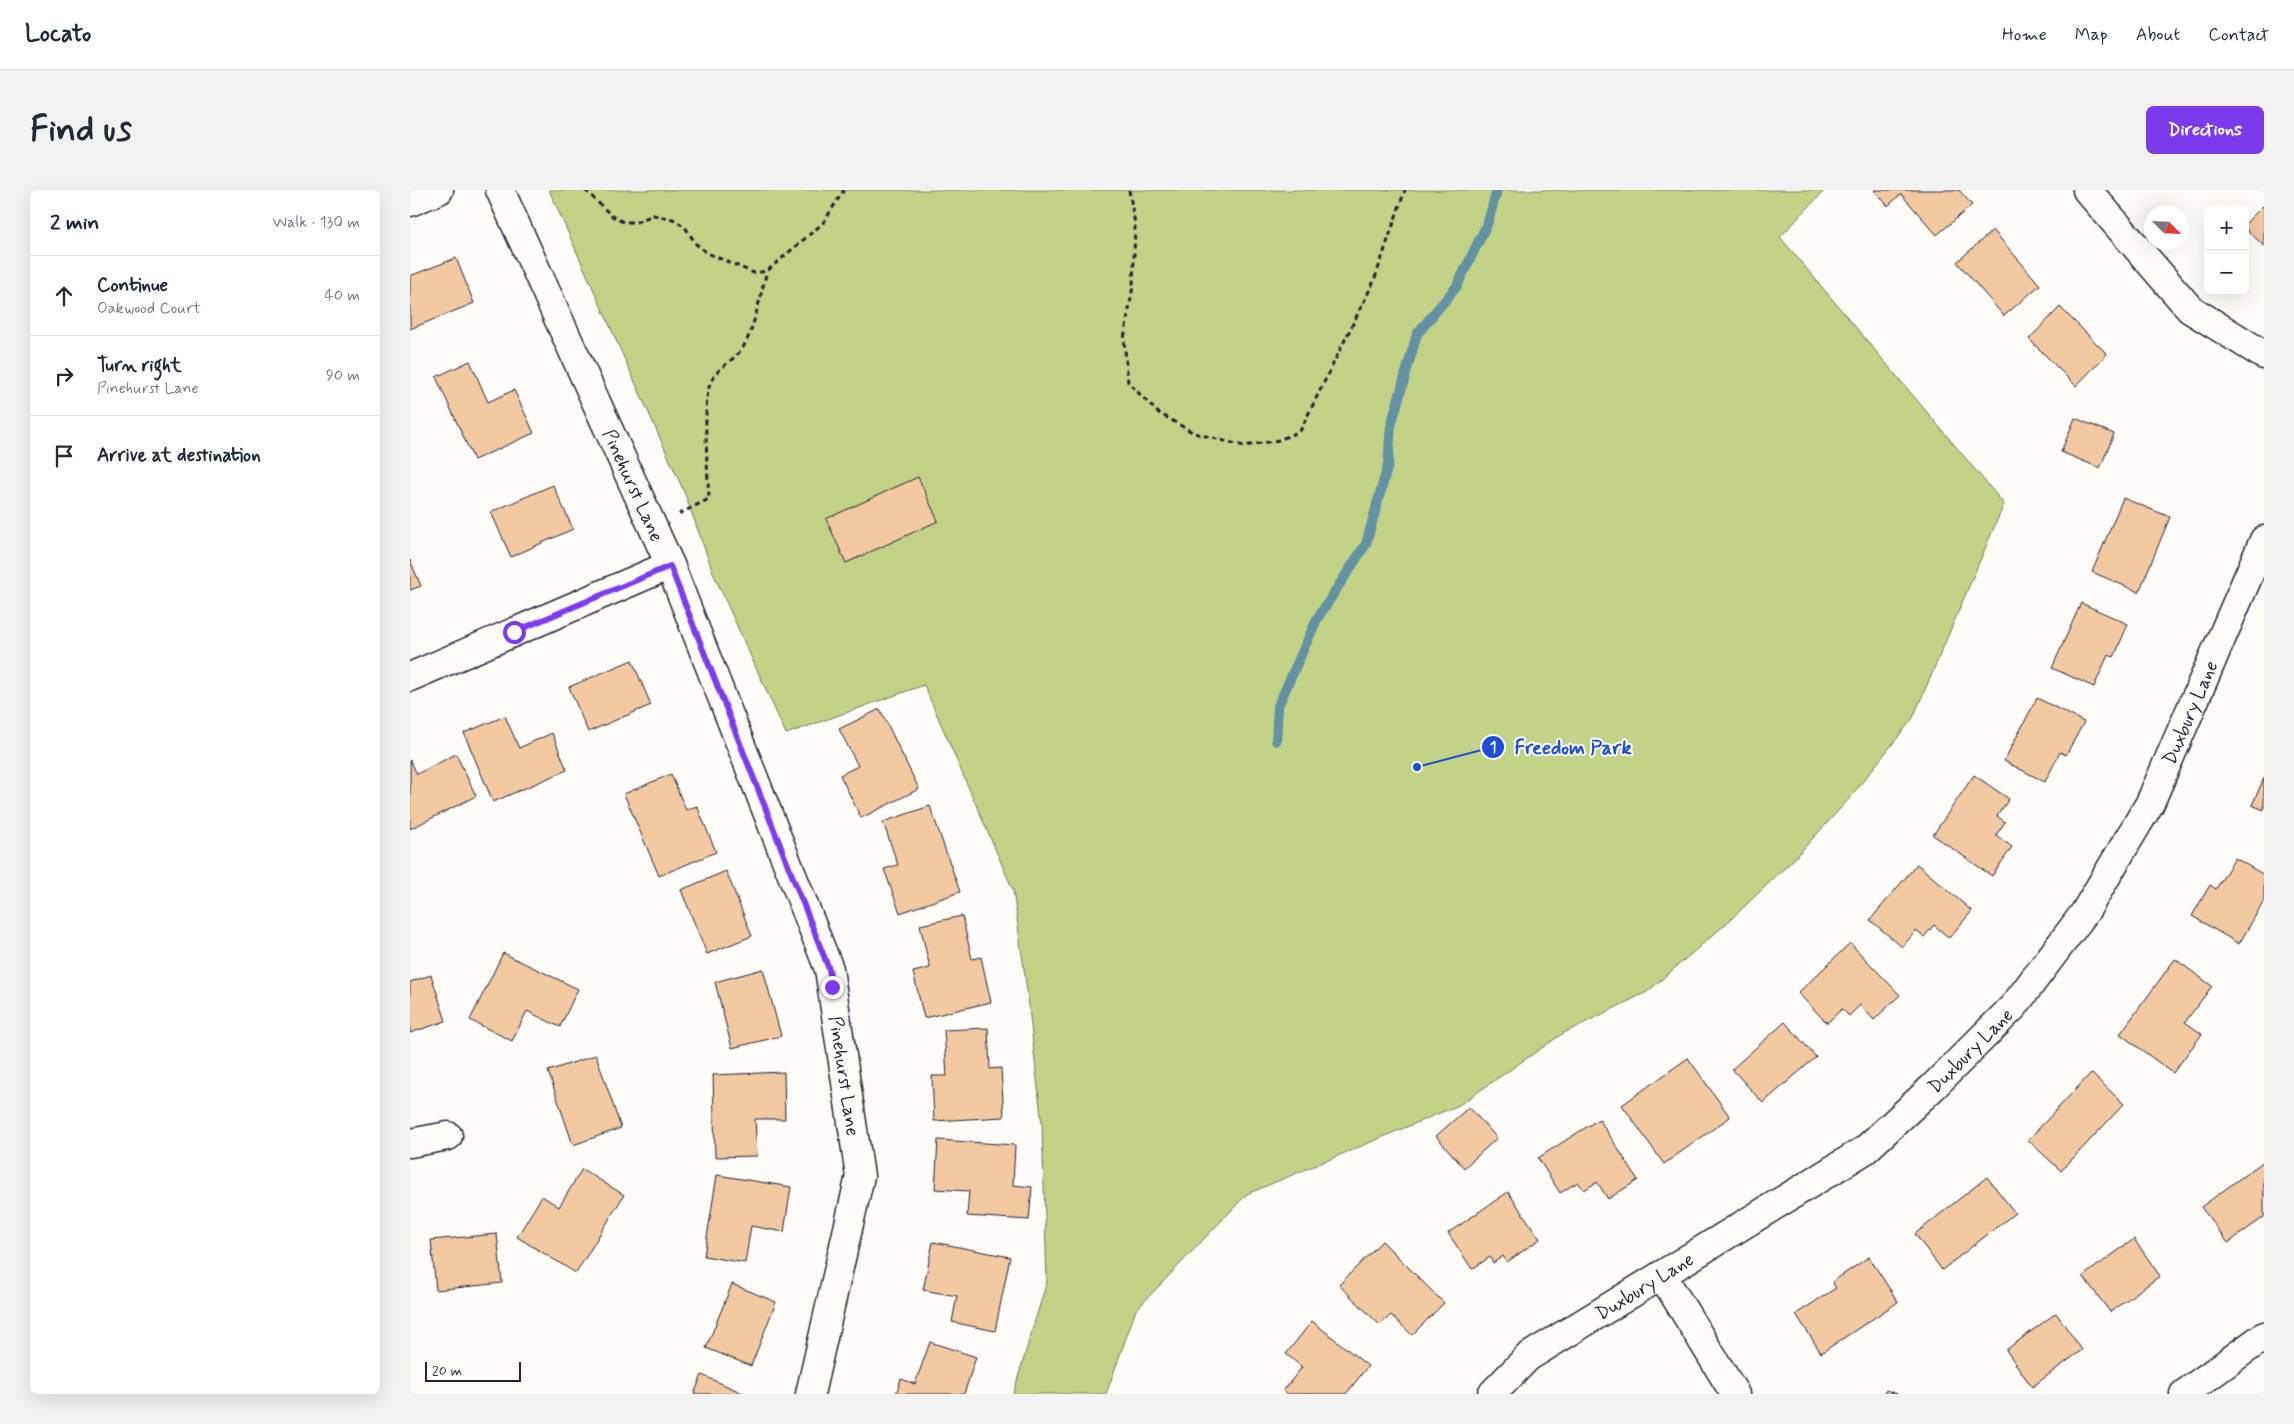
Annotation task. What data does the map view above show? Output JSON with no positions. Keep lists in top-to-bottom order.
{
  "streets": {
    "street": ["Pinehurst Lane", "Duxbury Lane"]
  },
  "places": ["Freedom Park"],
  "scale_bar": "20 m",
  "north": "bottom right",
  "page": {
    "header": "Locato",
    "nav": [
      "Home",
      "Map",
      "About",
      "Contact"
    ],
    "buttons": "Directions",
    "title": "Find us",
    "heading": ["2 min", "Walk · 130 m"],
    "map_buttons": ["+", "−"],
    "list": [
      ["Continue", "Oakwood Court", "40 m"],
      ["Turn right", "Pinehurst Lane", "90 m"],
      "Arrive at destination"
    ],
    "scale": "20 m"
  }
}
